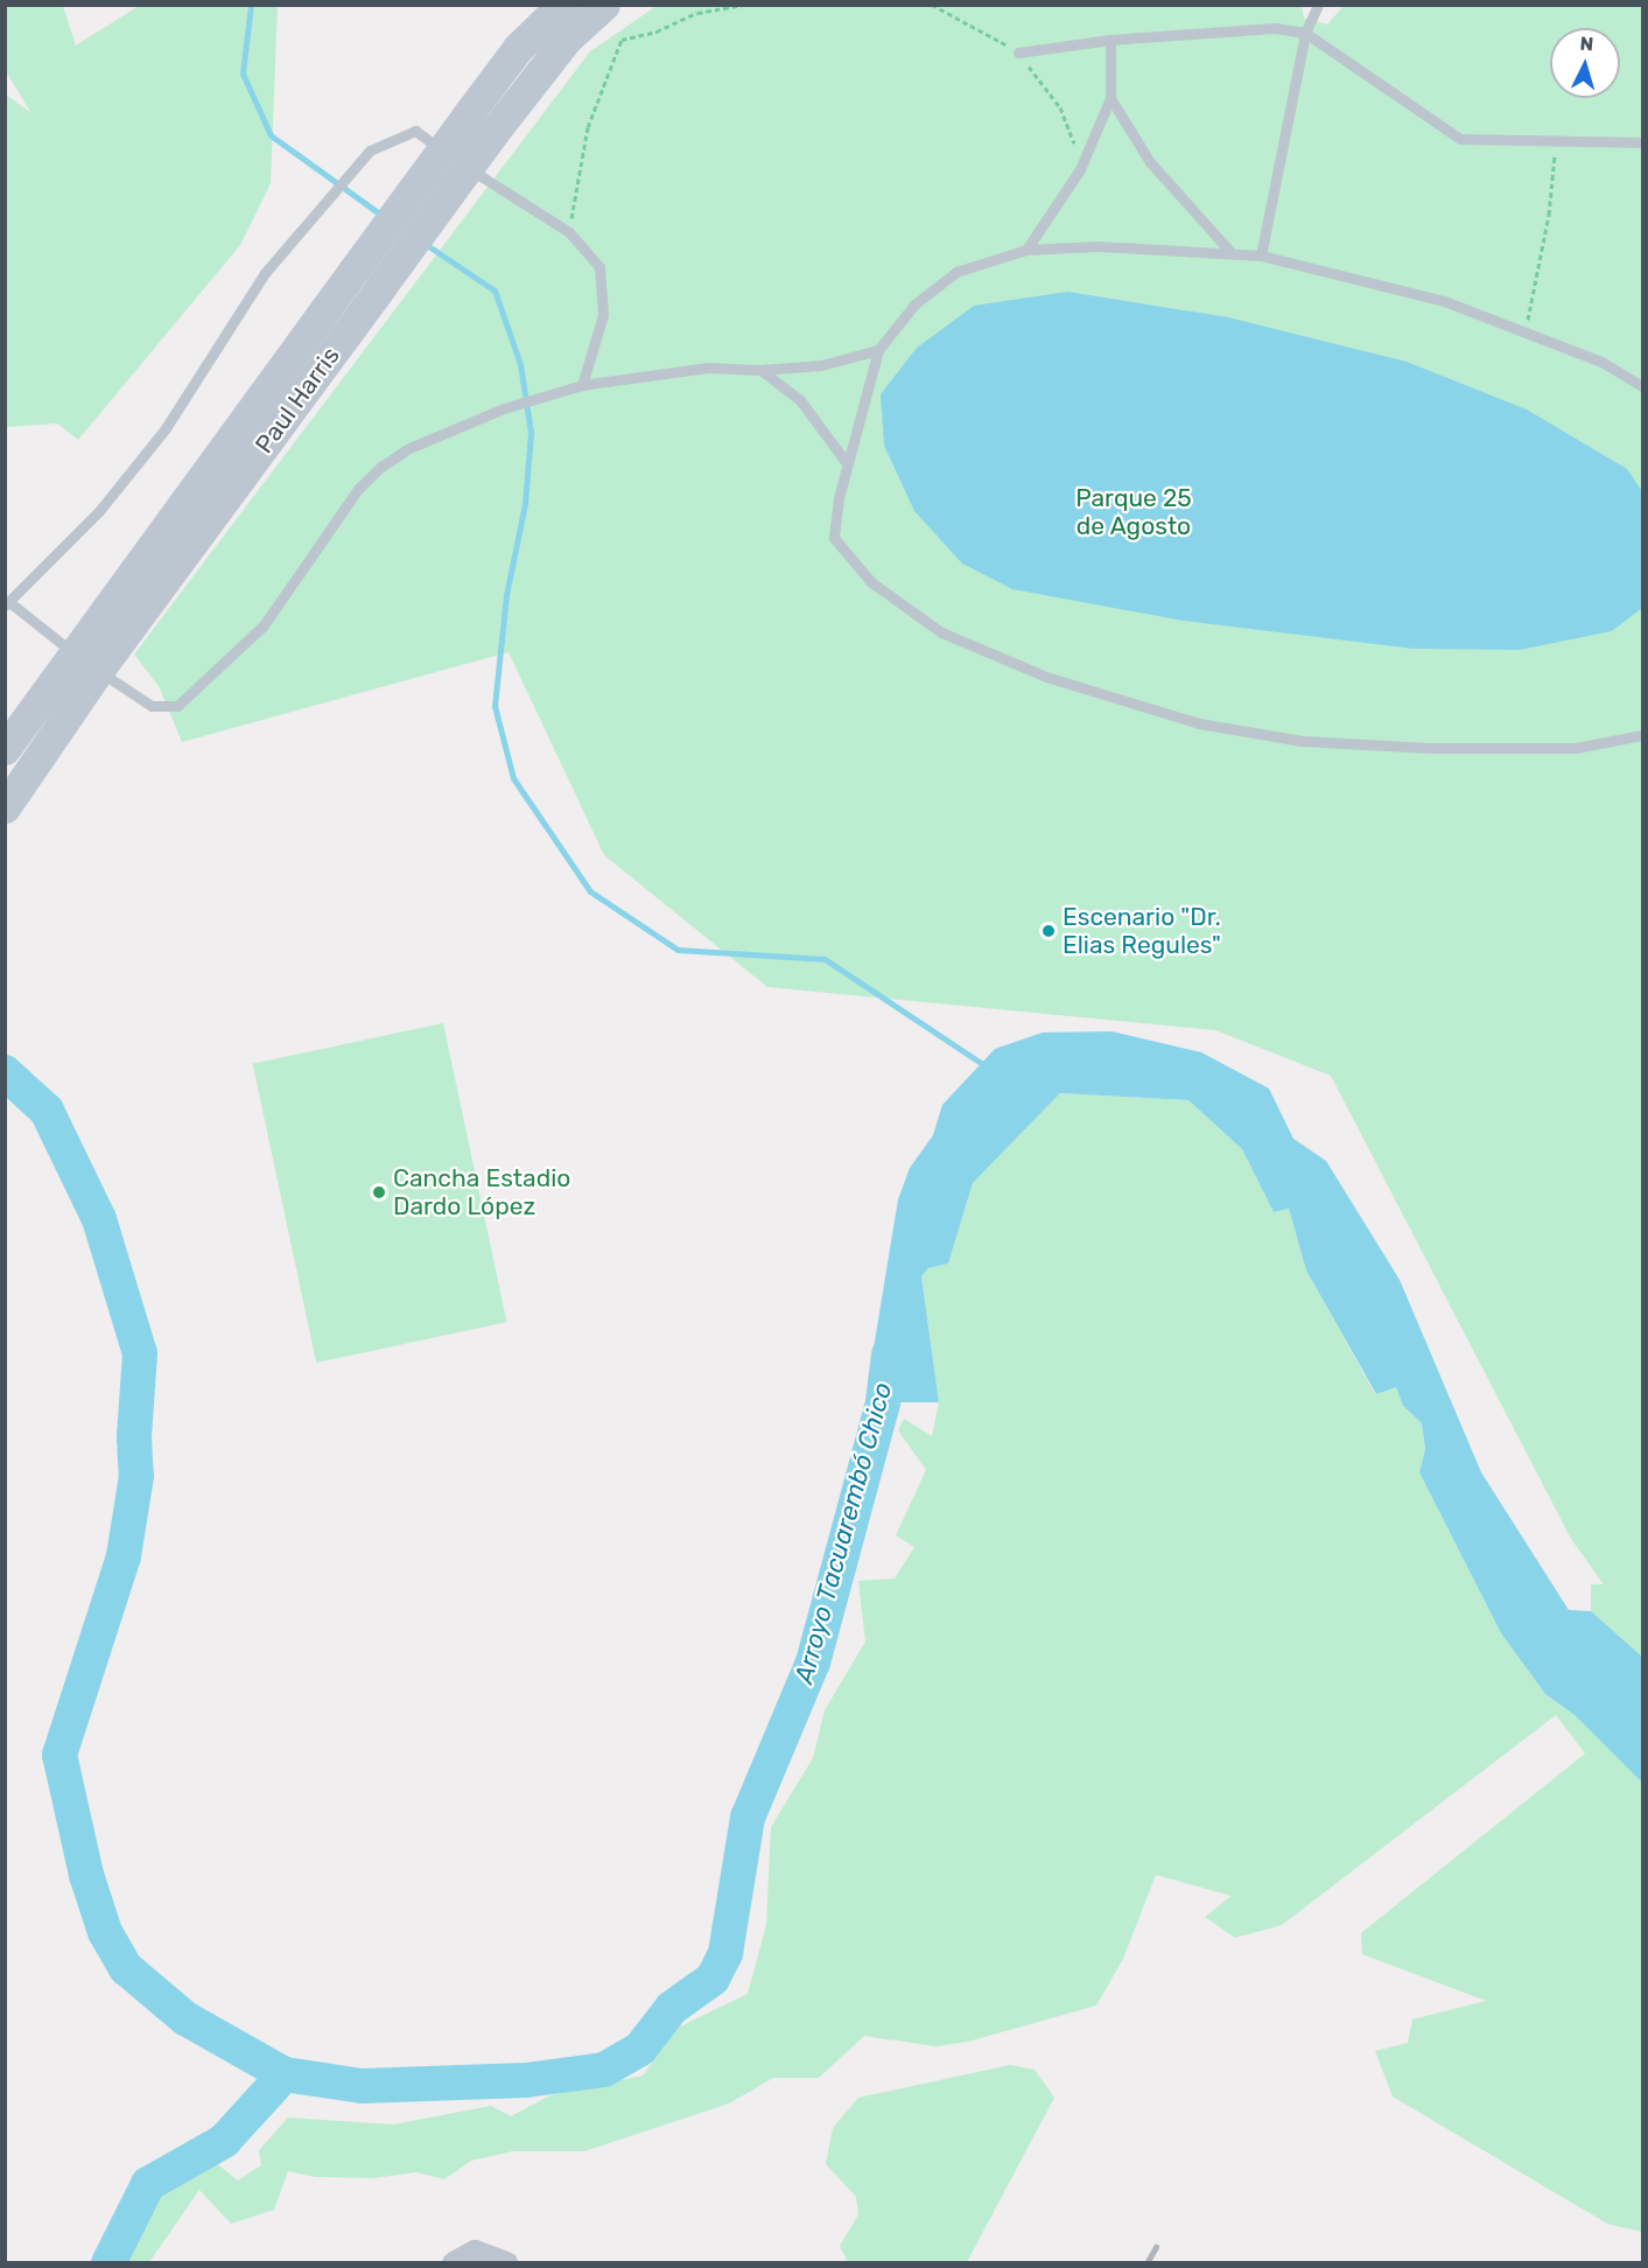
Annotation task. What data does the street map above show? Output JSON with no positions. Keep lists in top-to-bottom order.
{
  "streets": {
    "main road": ["Paul Harris"]
  },
  "water": ["Arroyo Tacuarembó Chico"],
  "parks": ["Parque 25 de Agosto"],
  "places": ["Escenario \"Dr. Elias Regules\"", "Cancha Estadio Dardo López"],
  "north": "top"
}
